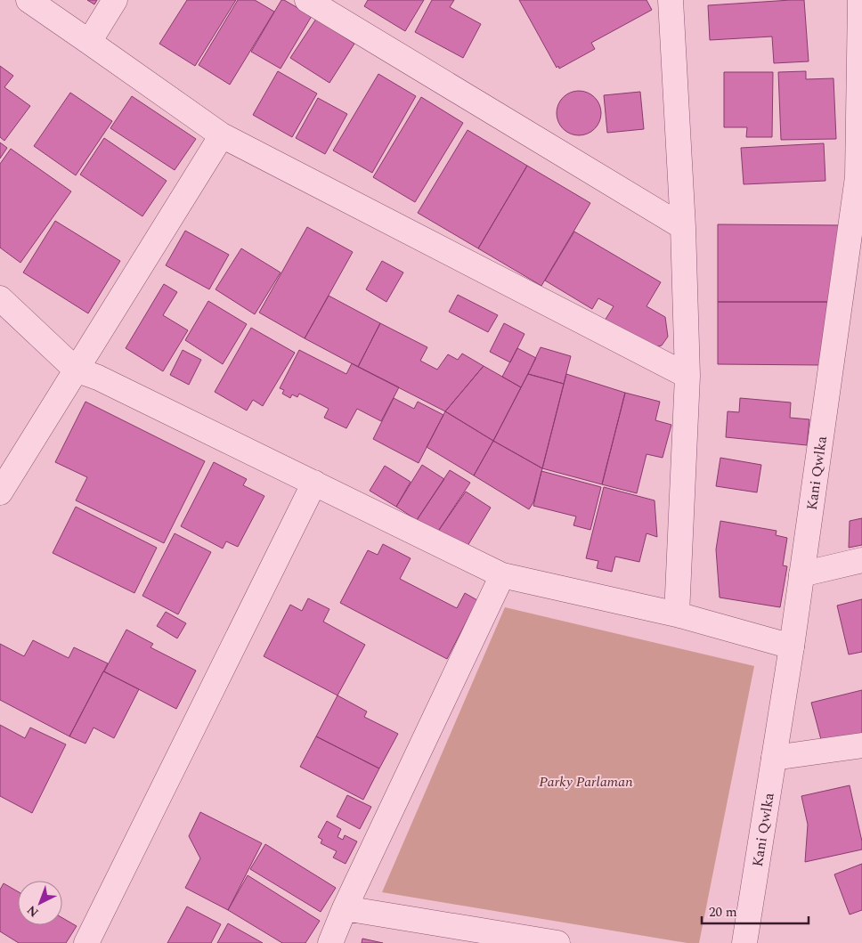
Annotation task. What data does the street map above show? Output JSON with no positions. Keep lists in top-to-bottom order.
{
  "streets": {
    "street": ["Kani Qwlka"]
  },
  "parks": ["Parky Parlaman"],
  "scale_bar": "20 m",
  "north": "bottom left"
}
